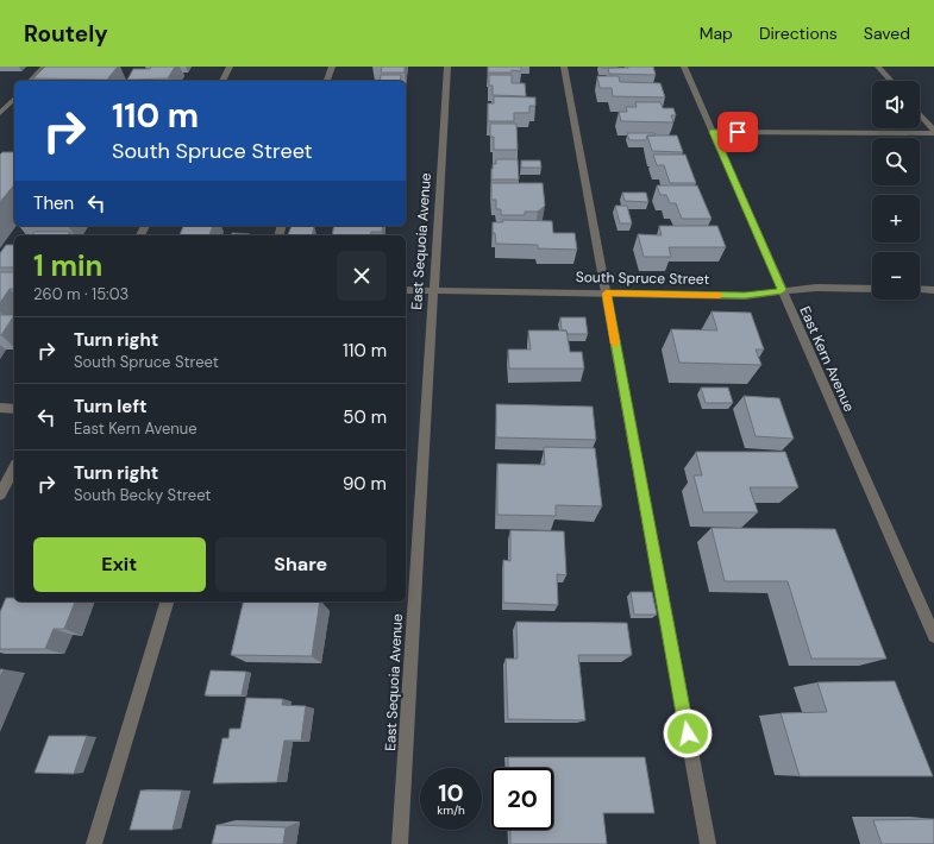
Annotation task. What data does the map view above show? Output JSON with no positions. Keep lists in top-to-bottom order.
{
  "streets": {
    "street": ["East Sequoia Avenue", "South Spruce Street", "East Kern Avenue"]
  },
  "crossings": [
    ["East Sequoia Avenue", "South Spruce Street"],
    ["South Spruce Street", "East Kern Avenue"]
  ],
  "page": {
    "header": "Routely",
    "nav": ["Map", "Directions", "Saved"],
    "map_buttons": ["+", "−"],
    "turn": ["110 m", "South Spruce Street"],
    "then": "Then",
    "heading": ["1 min", "260 m · 15:03"],
    "list": [
      {
        "name": "Turn right",
        "note": "South Spruce Street",
        "value": "110 m"
      },
      {
        "name": "Turn left",
        "note": "East Kern Avenue",
        "value": "50 m"
      },
      {
        "name": "Turn right",
        "note": "South Becky Street",
        "value": "90 m"
      }
    ],
    "buttons": ["Exit", "Share"],
    "speed": "10 km/h",
    "limit": "20"
  }
}
